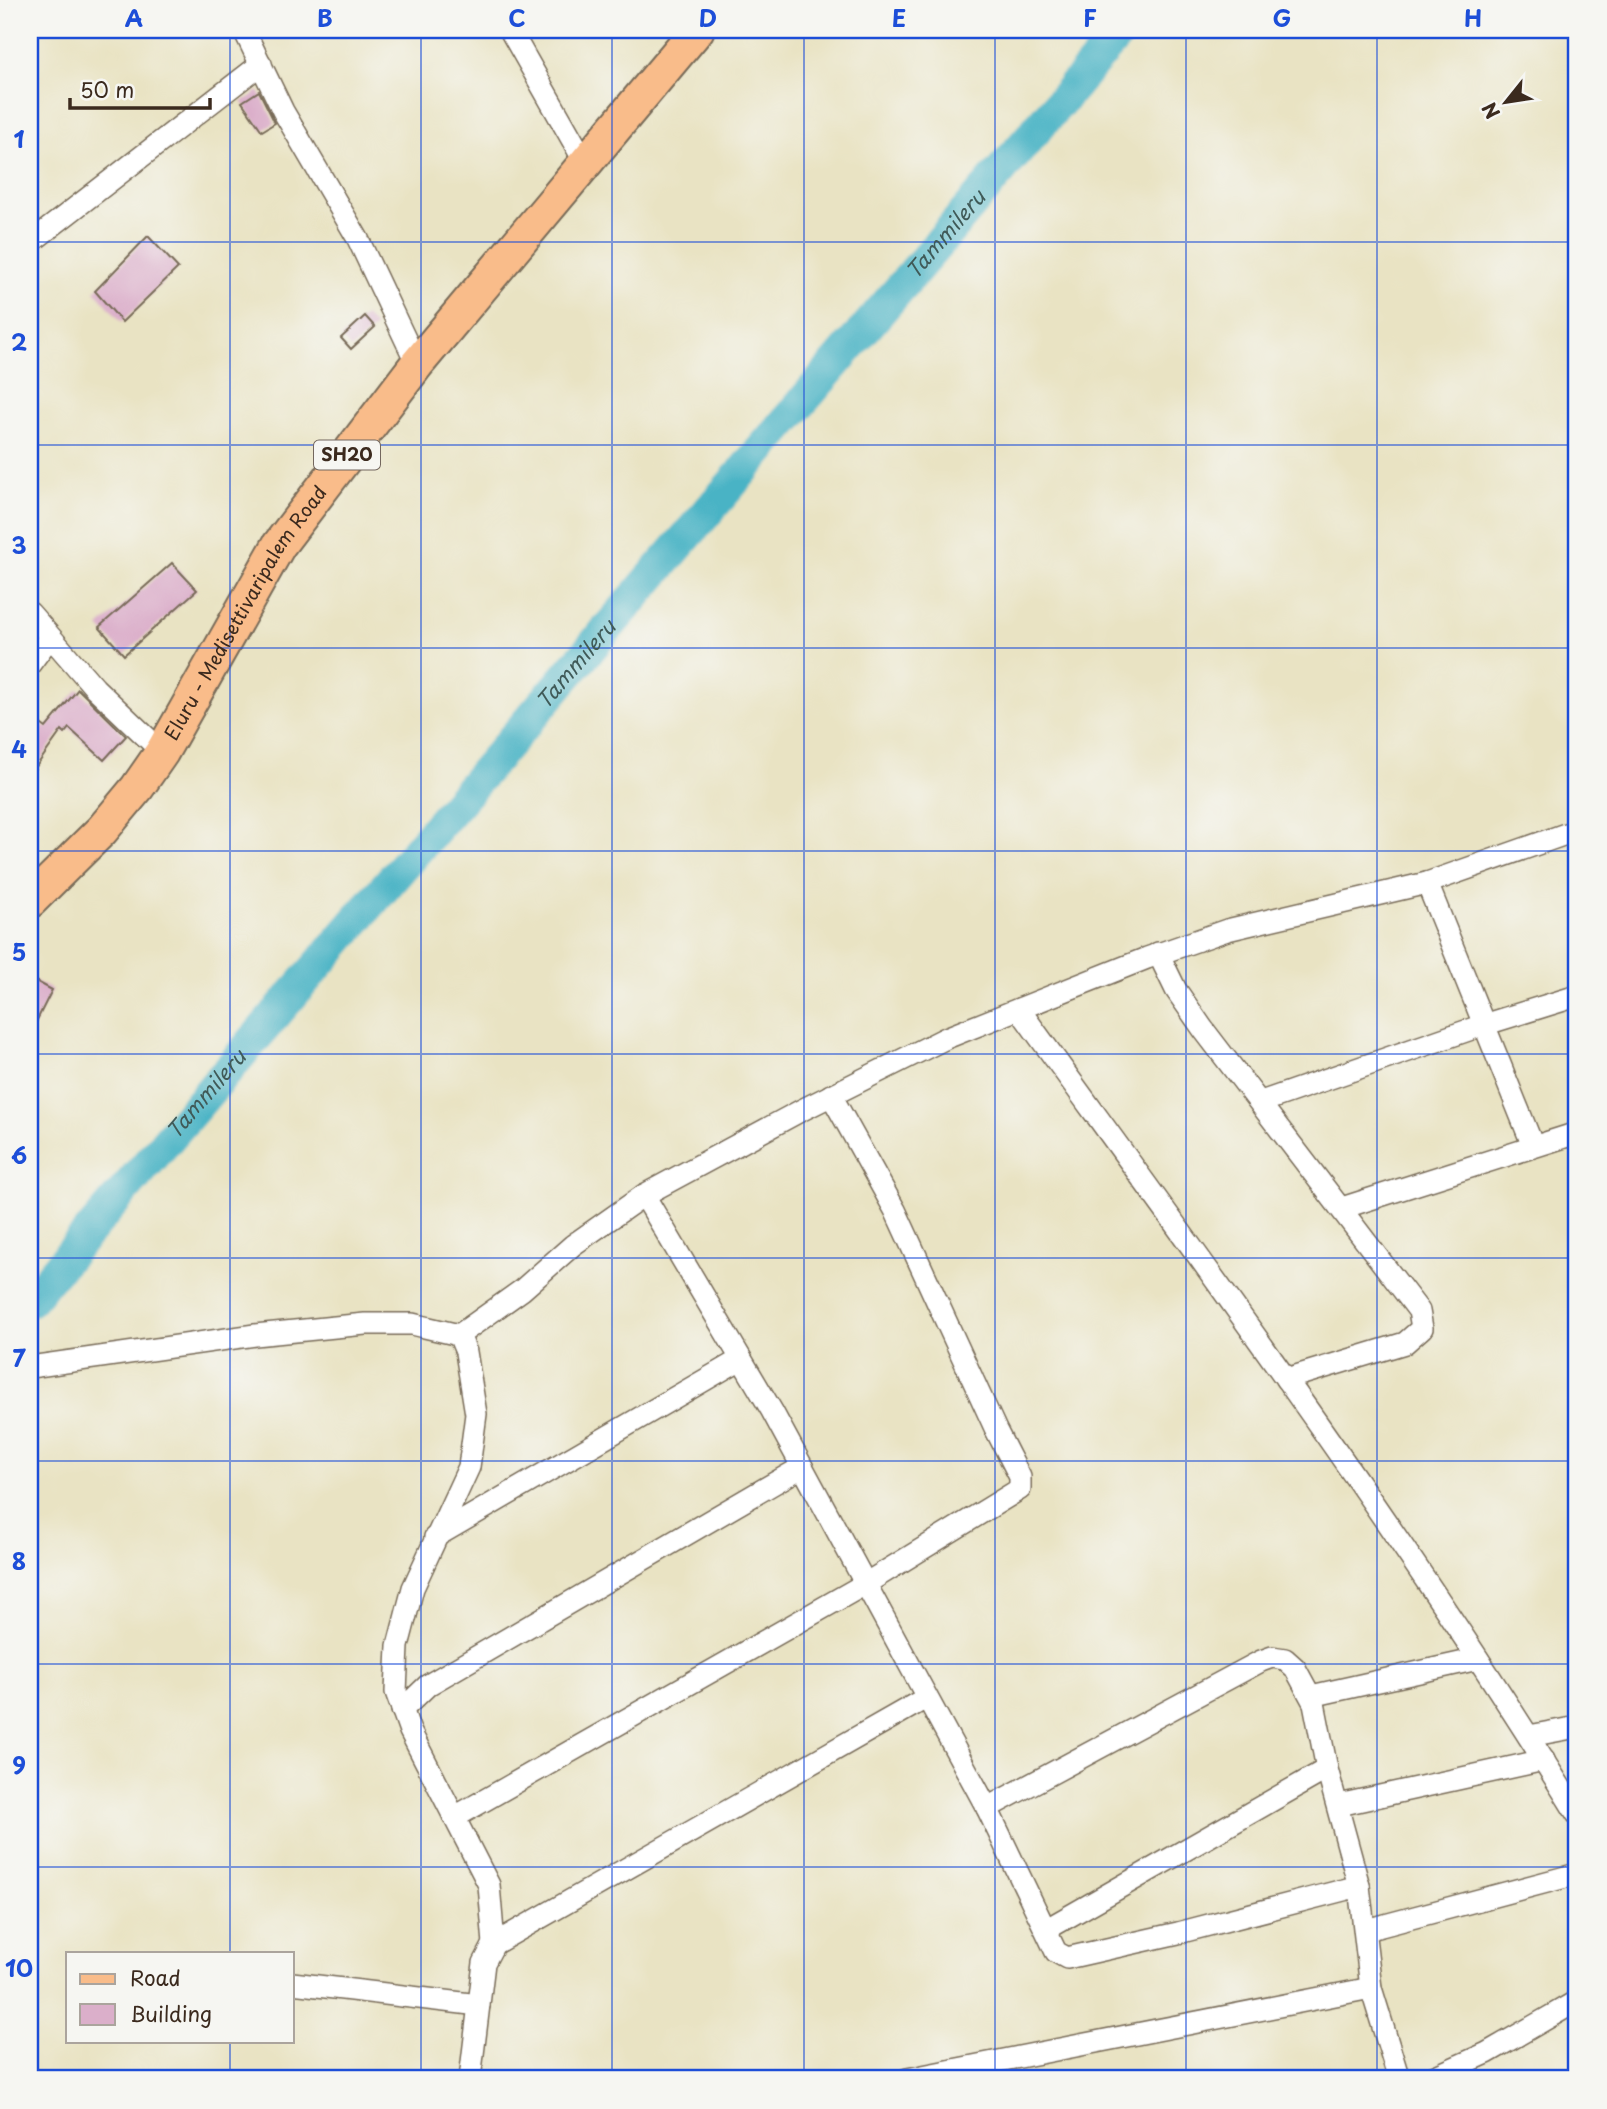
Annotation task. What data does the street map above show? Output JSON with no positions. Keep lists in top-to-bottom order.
{
  "streets": {
    "main road": ["SH20", "Eluru - Medisettivaripalem Road"]
  },
  "water": ["Tammileru"],
  "legend": ["Road", "Building"],
  "scale_bar": "50 m",
  "north": "bottom left",
  "grid": {
    "columns": [
      "A",
      "B",
      "C",
      "D",
      "E",
      "F",
      "G",
      "H"
    ],
    "rows": [
      "1",
      "2",
      "3",
      "4",
      "5",
      "6",
      "7",
      "8",
      "9",
      "10"
    ]
  }
}
